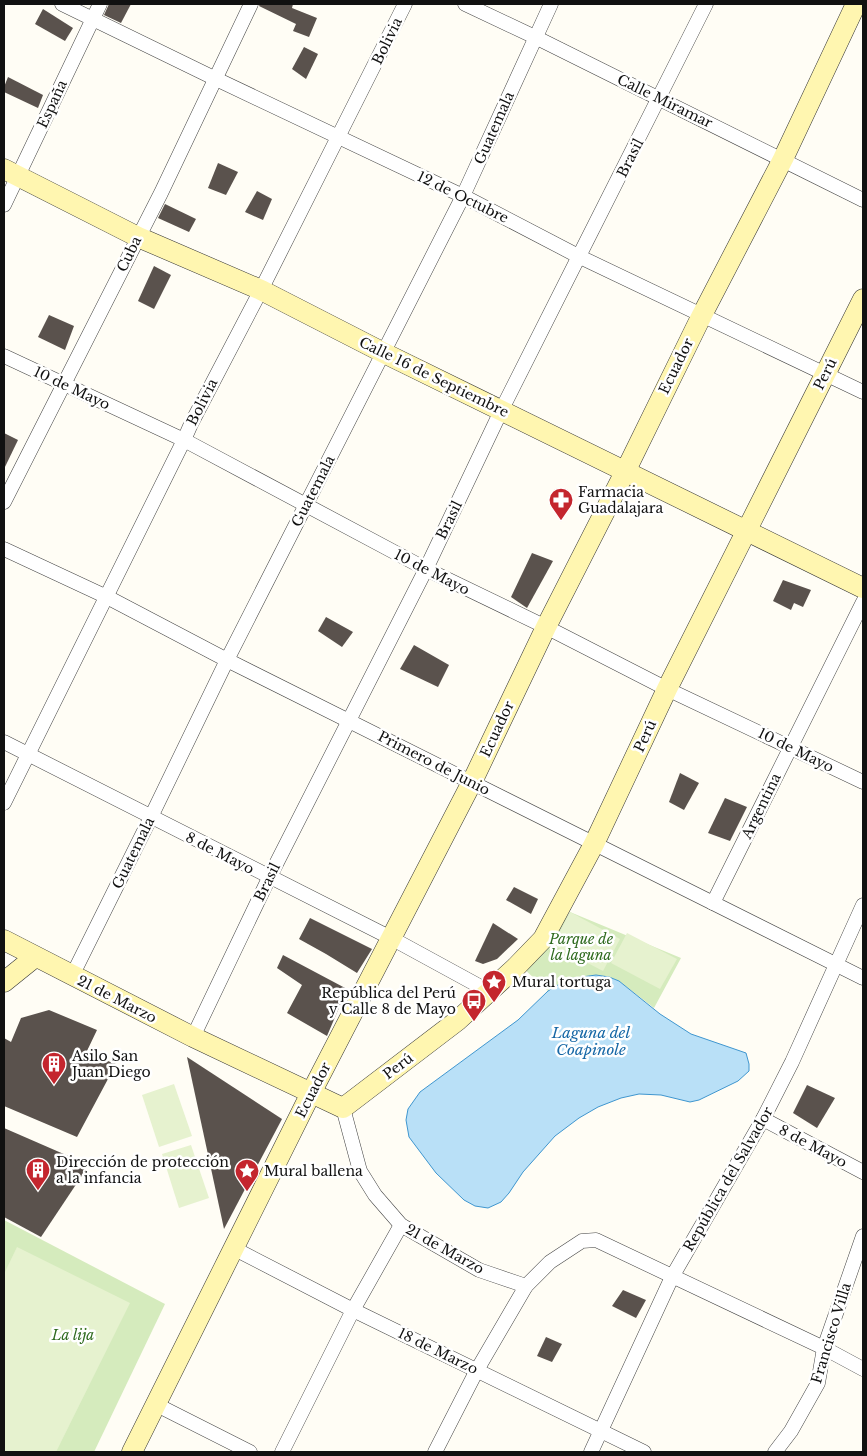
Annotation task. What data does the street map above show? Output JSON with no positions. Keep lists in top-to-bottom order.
{
  "streets": {
    "street": [
      "Bolivia",
      "Calle Miramar",
      "España",
      "Guatemala",
      "Brasil",
      "12 de Octubre",
      "Cuba",
      "Ecuador",
      "Perú",
      "Calle 16 de Septiembre",
      "10 de Mayo",
      "Primero de Junio",
      "Argentina",
      "8 de Mayo",
      "21 de Marzo",
      "República del Salvador",
      "Francisco Villa",
      "18 de Marzo"
    ]
  },
  "crossings": [
    ["Bolivia", "12 de Octubre"],
    ["Bolivia", "Calle 16 de Septiembre"],
    ["Bolivia", "10 de Mayo"],
    ["Bolivia", "Primero de Junio"],
    ["Bolivia", "8 de Mayo"],
    ["Calle Miramar", "Guatemala"],
    ["Calle Miramar", "Brasil"],
    ["Calle Miramar", "Ecuador"],
    ["España", "12 de Octubre"],
    ["España", "Calle 16 de Septiembre"],
    ["Guatemala", "12 de Octubre"],
    ["Guatemala", "Calle 16 de Septiembre"],
    ["Guatemala", "10 de Mayo"],
    ["Guatemala", "Primero de Junio"],
    ["Guatemala", "8 de Mayo"],
    ["Guatemala", "21 de Marzo"],
    ["Brasil", "12 de Octubre"],
    ["Brasil", "Calle 16 de Septiembre"],
    ["Brasil", "10 de Mayo"],
    ["Brasil", "Primero de Junio"],
    ["Brasil", "8 de Mayo"],
    ["Brasil", "21 de Marzo"],
    ["12 de Octubre", "Cuba"],
    ["12 de Octubre", "Ecuador"],
    ["12 de Octubre", "Perú"],
    ["Cuba", "Calle 16 de Septiembre"],
    ["Cuba", "10 de Mayo"],
    ["Ecuador", "Calle 16 de Septiembre"],
    ["Ecuador", "10 de Mayo"],
    ["Ecuador", "Primero de Junio"],
    ["Ecuador", "8 de Mayo"],
    ["Ecuador", "21 de Marzo"],
    ["Ecuador", "18 de Marzo"],
    ["Perú", "Calle 16 de Septiembre"],
    ["Perú", "10 de Mayo"],
    ["Perú", "Primero de Junio"],
    ["Perú", "8 de Mayo"],
    ["Perú", "21 de Marzo"],
    ["10 de Mayo", "Argentina"],
    ["Primero de Junio", "Argentina"],
    ["Primero de Junio", "República del Salvador"],
    ["8 de Mayo", "República del Salvador"],
    ["República del Salvador", "18 de Marzo"]
  ],
  "water": ["Laguna del Coapinole"],
  "parks": ["Parque de la laguna", "La lija"],
  "places": {
    "pharmacy": ["Farmacia Guadalajara"],
    "place": ["Mural tortuga", "Mural ballena"],
    "bus stop": ["República del Perú y Calle 8 de Mayo"],
    "building": ["Asilo San Juan Diego", "Dirección de protección a la infancia"]
  }
}
